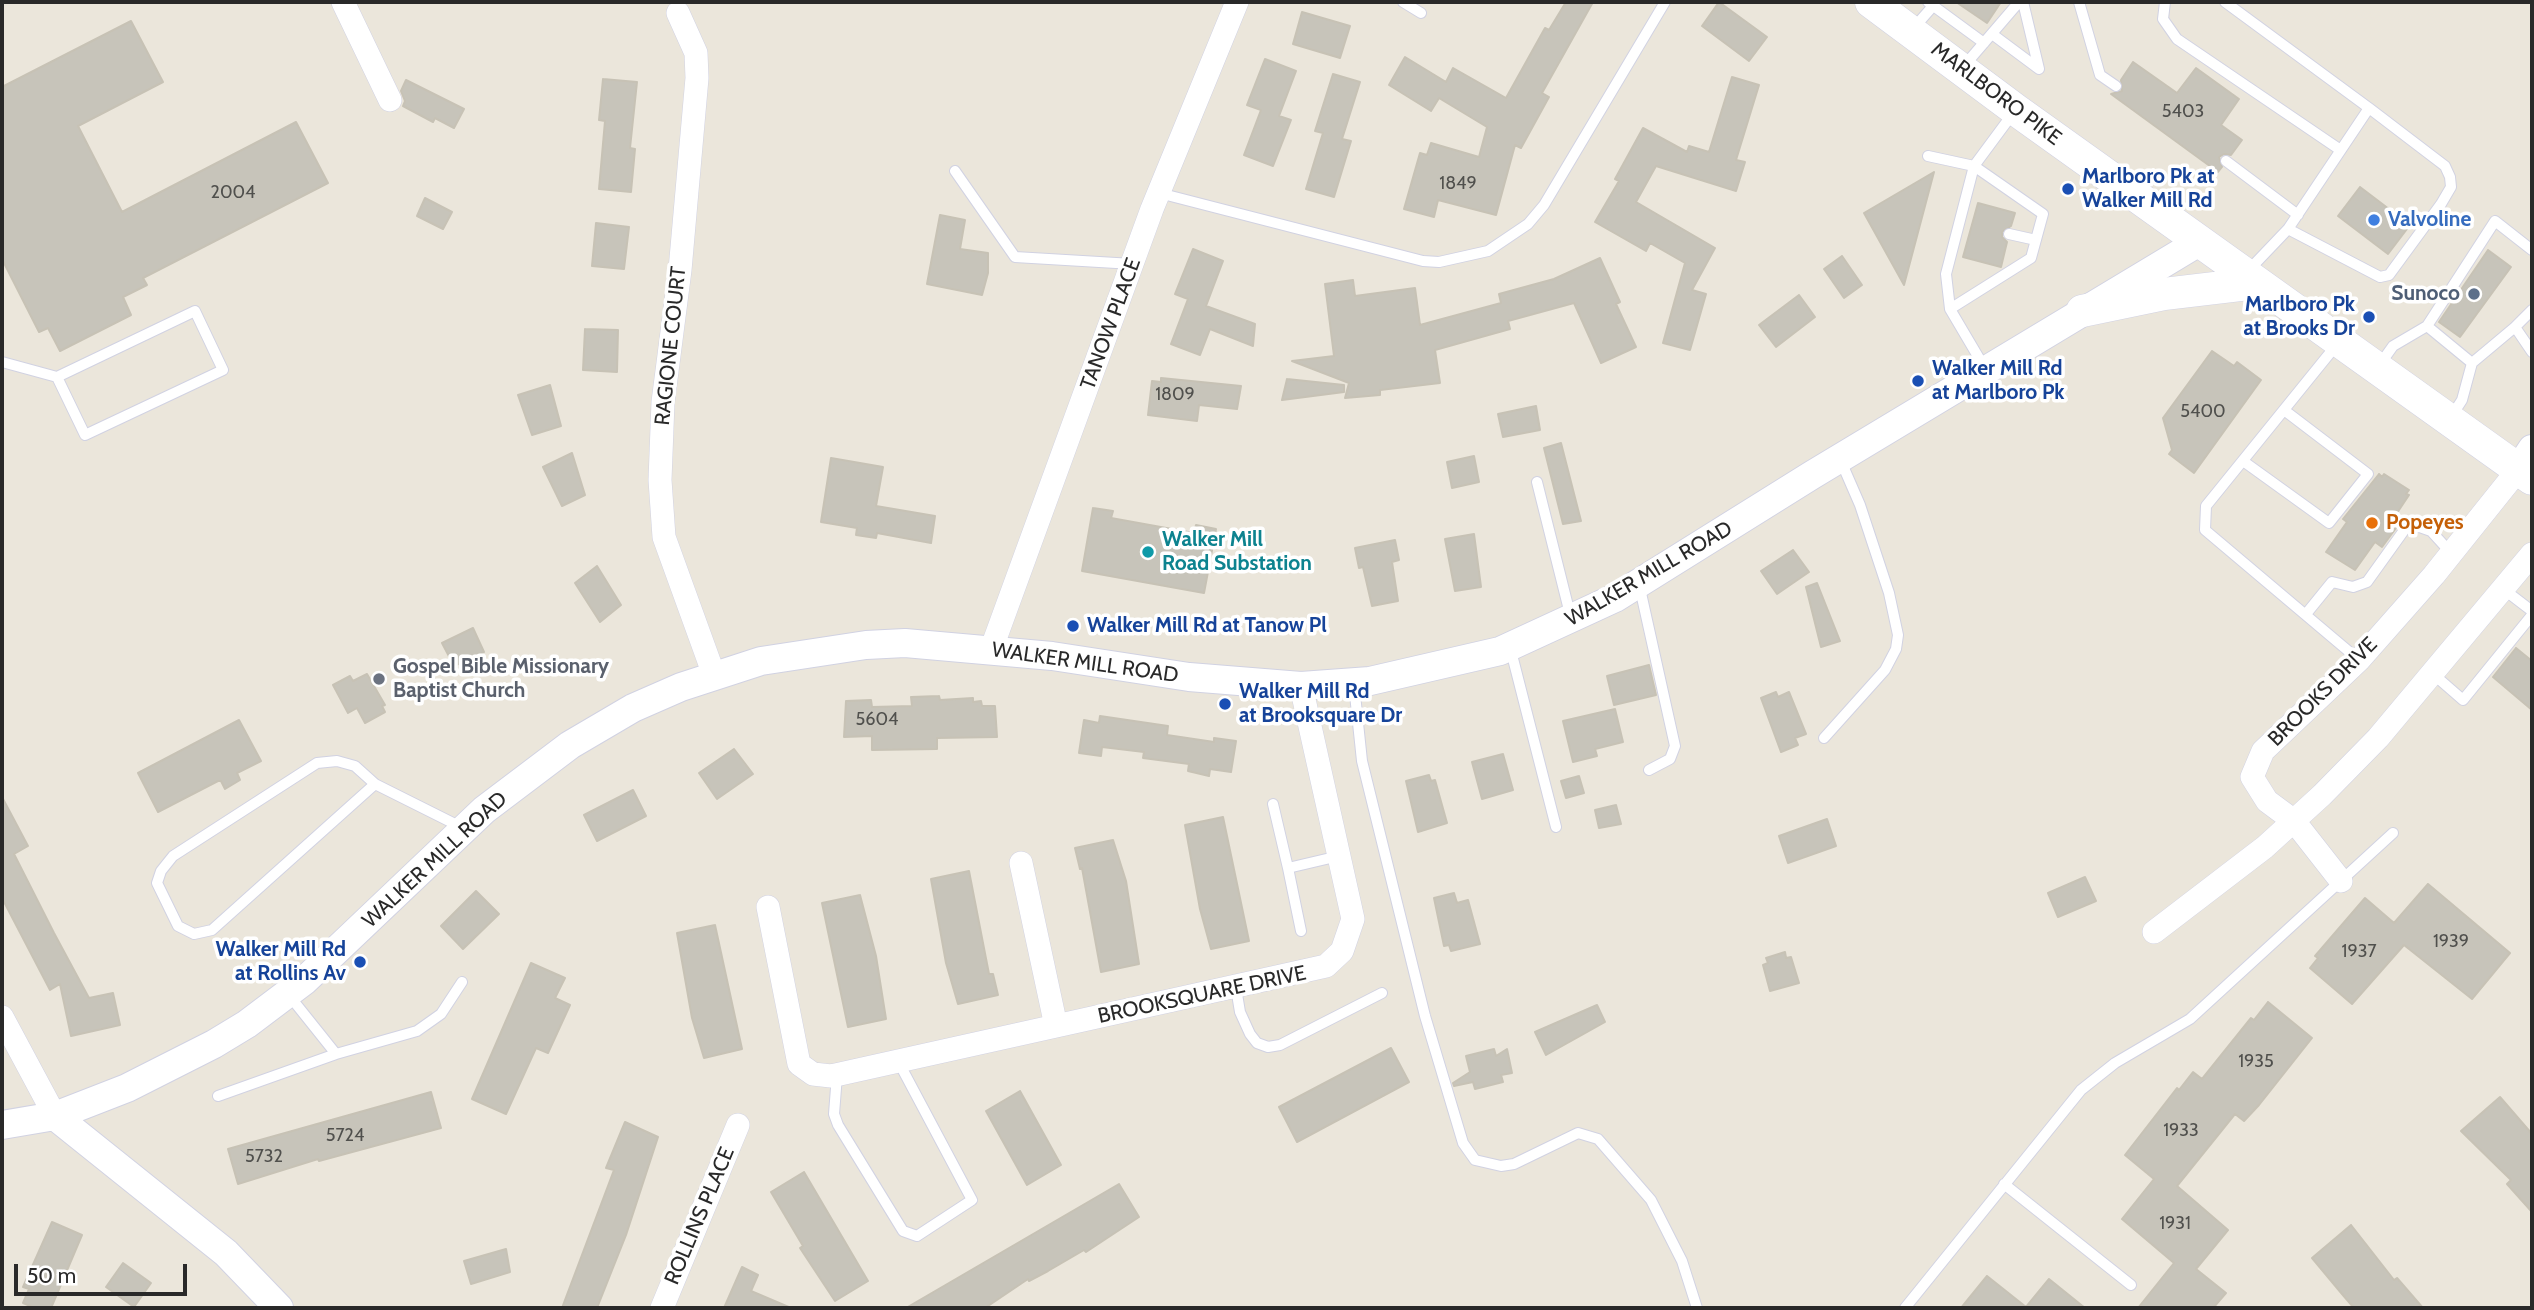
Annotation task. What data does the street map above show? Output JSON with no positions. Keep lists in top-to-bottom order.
{
  "streets": {
    "main road": ["MARLBORO PIKE"],
    "street": [
      "TANOW PLACE",
      "RAGIONE COURT",
      "WALKER MILL ROAD",
      "BROOKS DRIVE",
      "BROOKSQUARE DRIVE",
      "ROLLINS PLACE"
    ]
  },
  "crossings": [
    ["MARLBORO PIKE", "WALKER MILL ROAD"],
    ["MARLBORO PIKE", "BROOKS DRIVE"],
    ["TANOW PLACE", "WALKER MILL ROAD"],
    ["RAGIONE COURT", "WALKER MILL ROAD"],
    ["WALKER MILL ROAD", "BROOKSQUARE DRIVE"]
  ],
  "places": [
    "Marlboro Pk at Walker Mill Rd",
    "Valvoline",
    "Sunoco",
    "Marlboro Pk at Brooks Dr",
    "Walker Mill Rd at Marlboro Pk",
    "Popeyes",
    "Walker Mill Road Substation",
    "Walker Mill Rd at Tanow Pl",
    "Gospel Bible Missionary Baptist Church",
    "Walker Mill Rd at Brooksquare Dr",
    "Walker Mill Rd at Rollins Av"
  ],
  "house_numbers": [
    "5403",
    "1849",
    "2004",
    "1809",
    "5400",
    "5604",
    "1939",
    "1937",
    "1935",
    "1933",
    "5724",
    "5732",
    "1931"
  ],
  "scale_bar": "50 m"
}
